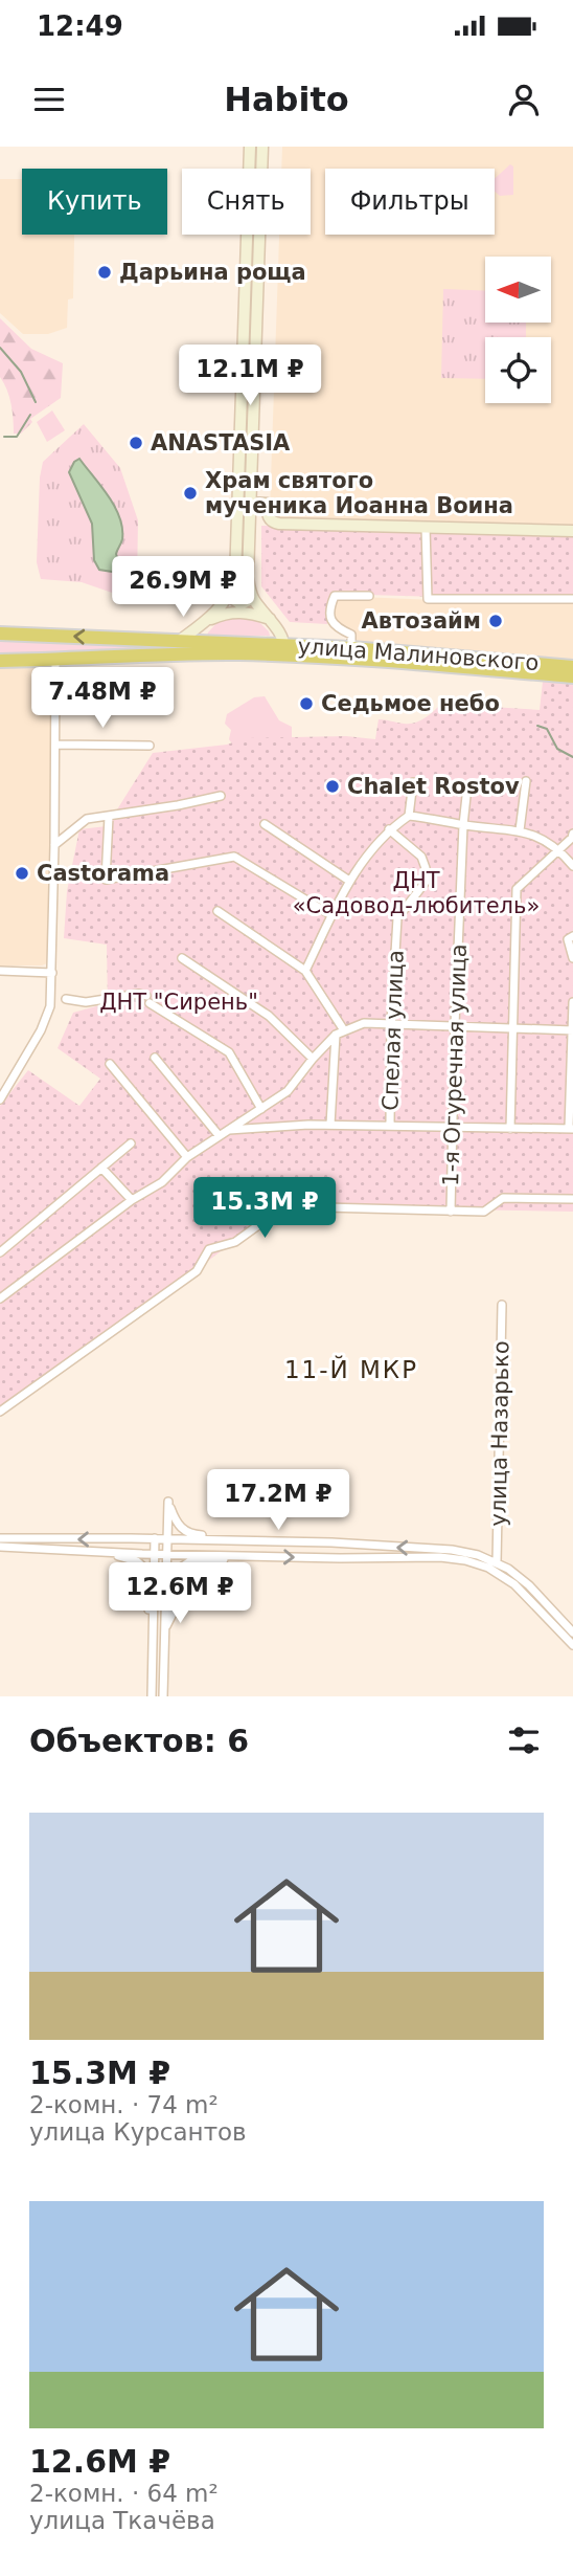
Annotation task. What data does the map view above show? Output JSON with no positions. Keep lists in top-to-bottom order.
{
  "streets": {
    "highway": ["улица Малиновского"],
    "street": ["Спелая улица", "1-я Огуречная улица", "улица Назарько"]
  },
  "districts": ["11-Й МКР"],
  "parks": ["ДНТ «Садовод-любитель»", "ДНТ \"Сирень\""],
  "places": [
    "Дарьина роща",
    "ANASTASIA",
    "Храм святого мученика Иоанна Воина",
    "Автозайм",
    "Седьмое небо",
    "Chalet Rostov",
    "Castorama"
  ],
  "north": "left",
  "page": {
    "status": "12:49",
    "header": "Habito",
    "chip": ["Купить", "Снять", "Фильтры"],
    "price": [
      "12.1M ₽",
      "26.9M ₽",
      "7.48M ₽",
      "15.3M ₽",
      "17.2M ₽",
      "12.6M ₽"
    ],
    "heading": "Объектов: 6",
    "list": [
      {
        "name": "15.3M ₽",
        "note": "2-комн. · 74 m² · улица Курсантов"
      },
      {
        "name": "12.6M ₽",
        "note": "2-комн. · 64 m² · улица Ткачёва"
      }
    ]
  }
}
